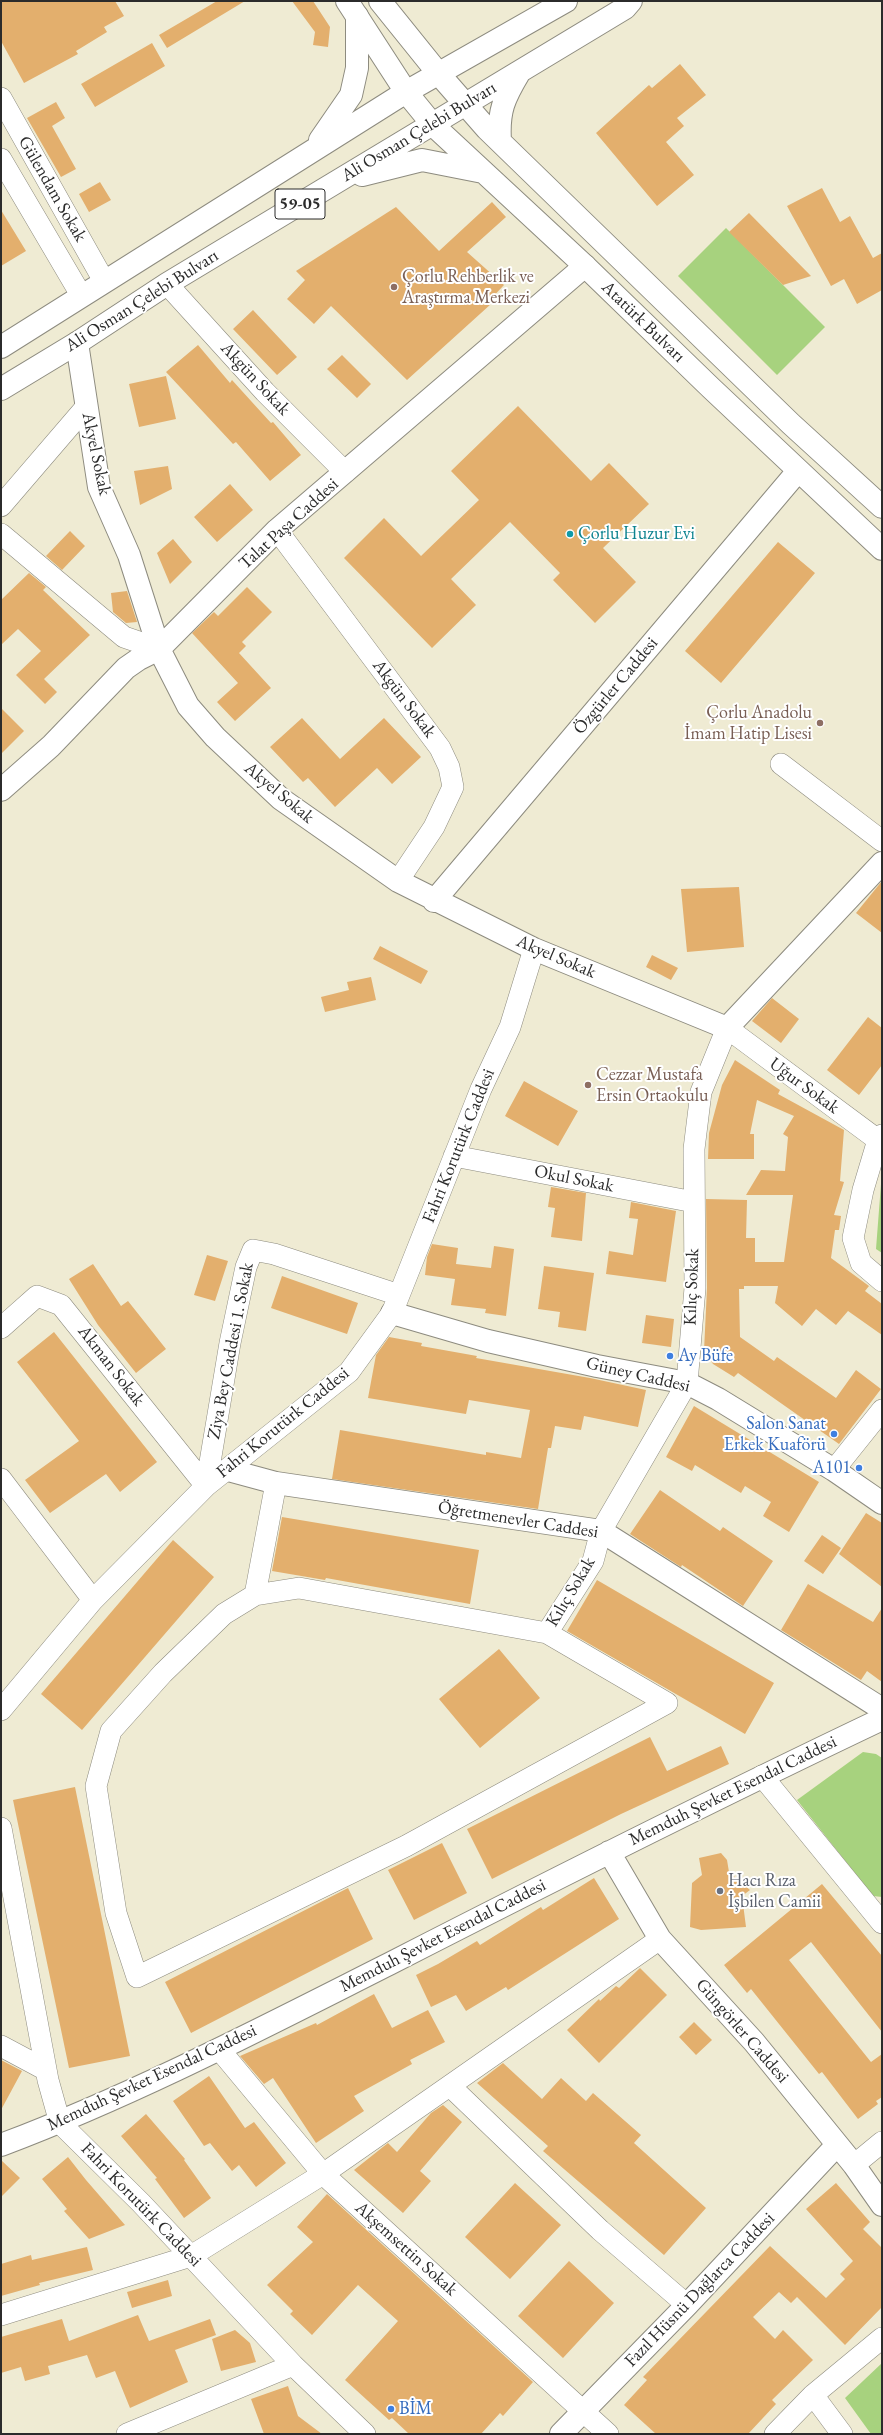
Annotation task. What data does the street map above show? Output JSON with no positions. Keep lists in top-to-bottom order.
{
  "streets": {
    "street": [
      "Ali Osman Çelebi Bulvarı",
      "Gülendam Sokak",
      "59-05",
      "Atatürk Bulvarı",
      "Akgün Sokak",
      "Akyel Sokak",
      "Talat Paşa Caddesi",
      "Özgürler Caddesi",
      "Uğur Sokak",
      "Fahri Korutürk Caddesi",
      "Okul Sokak",
      "Kılıç Sokak",
      "Ziya Bey Caddesi 1. Sokak",
      "Akman Sokak",
      "Güney Caddesi",
      "Öğretmenevler Caddesi",
      "Memduh Şevket Esendal Caddesi",
      "Güngörler Caddesi",
      "Akşemsettin Sokak",
      "Fazıl Hüsnü Dağlarca Caddesi"
    ]
  },
  "crossings": [
    ["Ali Osman Çelebi Bulvarı", "Gülendam Sokak"],
    ["Ali Osman Çelebi Bulvarı", "Atatürk Bulvarı"],
    ["Ali Osman Çelebi Bulvarı", "Akgün Sokak"],
    ["Ali Osman Çelebi Bulvarı", "Akyel Sokak"],
    ["Atatürk Bulvarı", "Talat Paşa Caddesi"],
    ["Atatürk Bulvarı", "Özgürler Caddesi"],
    ["Akgün Sokak", "Akyel Sokak"],
    ["Akgün Sokak", "Talat Paşa Caddesi"],
    ["Akyel Sokak", "Talat Paşa Caddesi"],
    ["Akyel Sokak", "Özgürler Caddesi"],
    ["Akyel Sokak", "Uğur Sokak"],
    ["Akyel Sokak", "Fahri Korutürk Caddesi"],
    ["Akyel Sokak", "Kılıç Sokak"],
    ["Uğur Sokak", "Kılıç Sokak"],
    ["Fahri Korutürk Caddesi", "Okul Sokak"],
    ["Fahri Korutürk Caddesi", "Ziya Bey Caddesi 1. Sokak"],
    ["Fahri Korutürk Caddesi", "Akman Sokak"],
    ["Fahri Korutürk Caddesi", "Güney Caddesi"],
    ["Fahri Korutürk Caddesi", "Öğretmenevler Caddesi"],
    ["Fahri Korutürk Caddesi", "Memduh Şevket Esendal Caddesi"],
    ["Okul Sokak", "Kılıç Sokak"],
    ["Kılıç Sokak", "Güney Caddesi"],
    ["Kılıç Sokak", "Öğretmenevler Caddesi"],
    ["Ziya Bey Caddesi 1. Sokak", "Akman Sokak"],
    ["Ziya Bey Caddesi 1. Sokak", "Güney Caddesi"],
    ["Memduh Şevket Esendal Caddesi", "Güngörler Caddesi"],
    ["Memduh Şevket Esendal Caddesi", "Akşemsettin Sokak"],
    ["Güngörler Caddesi", "Fazıl Hüsnü Dağlarca Caddesi"],
    ["Akşemsettin Sokak", "Fazıl Hüsnü Dağlarca Caddesi"]
  ],
  "places": [
    "Çorlu Rehberlik ve Araştırma Merkezi",
    "Çorlu Huzur Evi",
    "Çorlu Anadolu İmam Hatip Lisesi",
    "Cezzar Mustafa Ersin Ortaokulu",
    "Ay Büfe",
    "Salon Sanat Erkek Kuaförü",
    "A101",
    "Hacı Rıza İşbilen Camii",
    "BİM"
  ]
}
